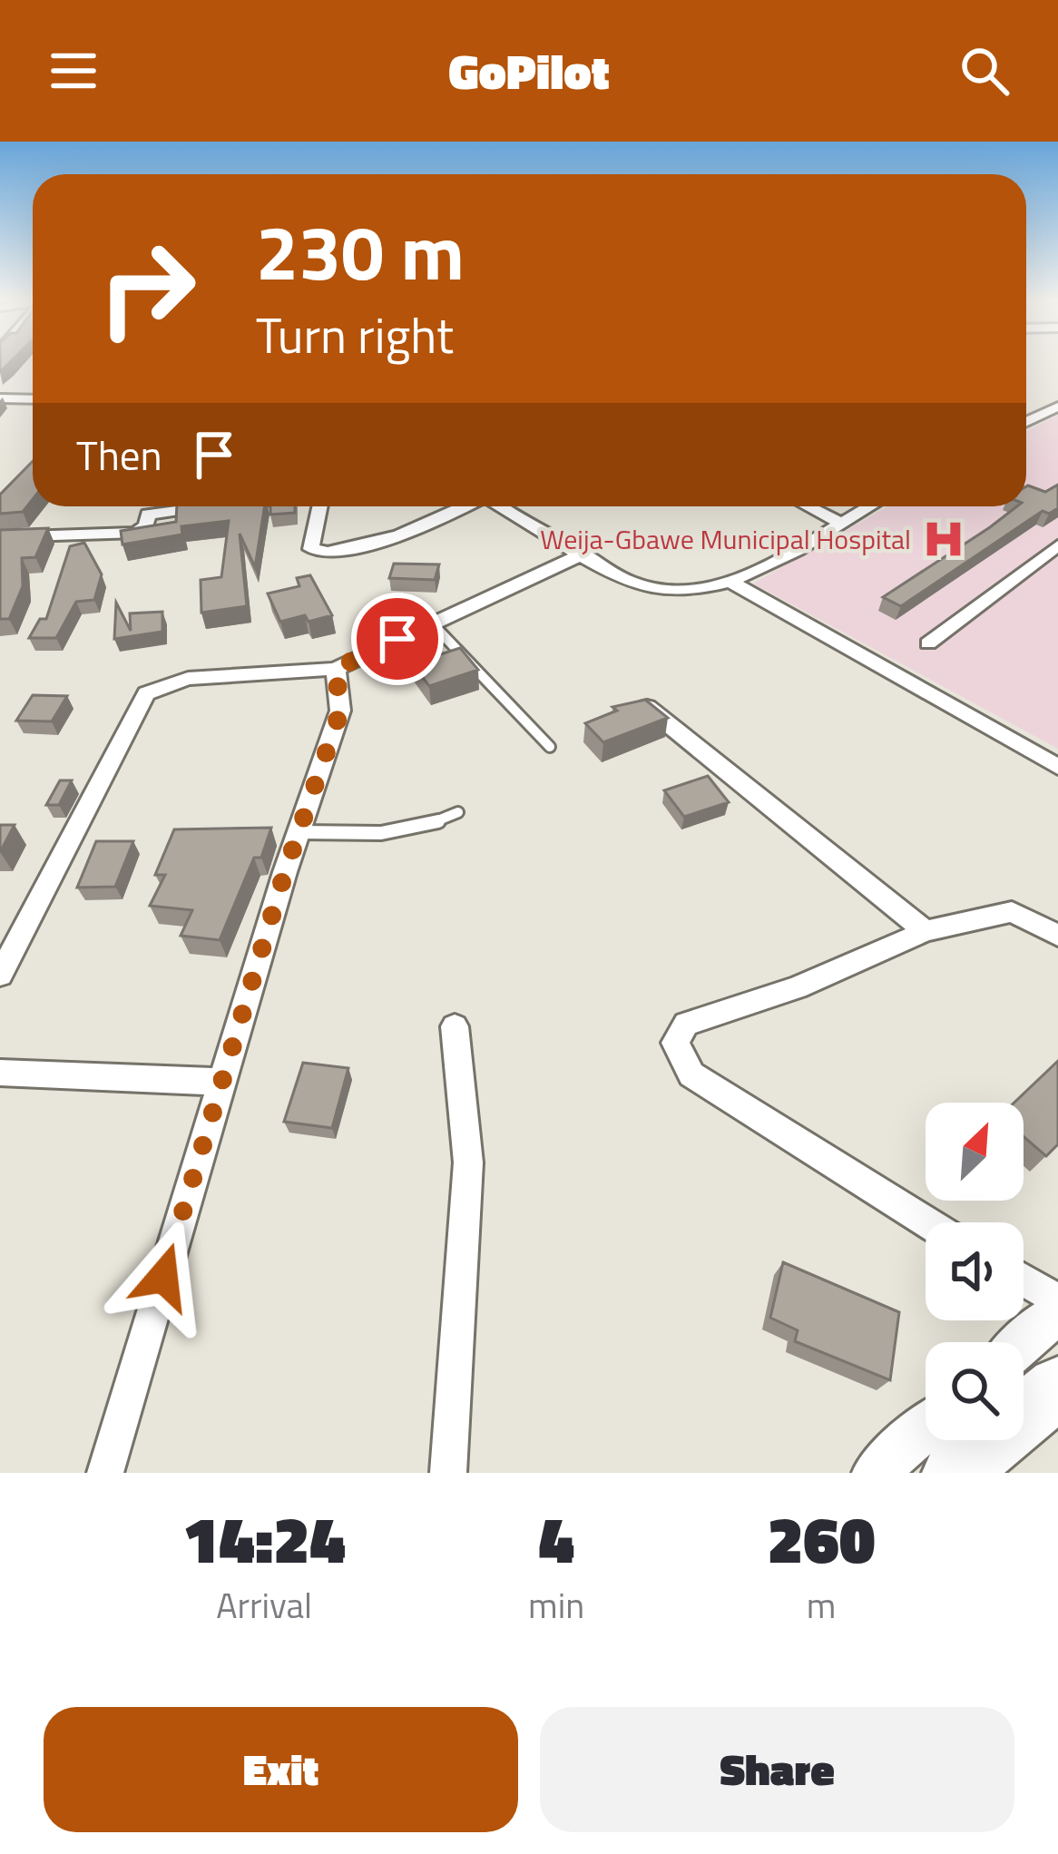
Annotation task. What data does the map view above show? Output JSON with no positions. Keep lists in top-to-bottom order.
{
  "places": {
    "hospital": ["Weija-Gbawe Municipal Hospital"]
  },
  "north": "top right",
  "page": {
    "header": "GoPilot",
    "turn": ["230 m", "Turn right"],
    "then": "Then",
    "eta": [
      "14:24",
      "Arrival",
      "4",
      "min",
      "260",
      "m"
    ],
    "buttons": ["Exit", "Share"]
  }
}
